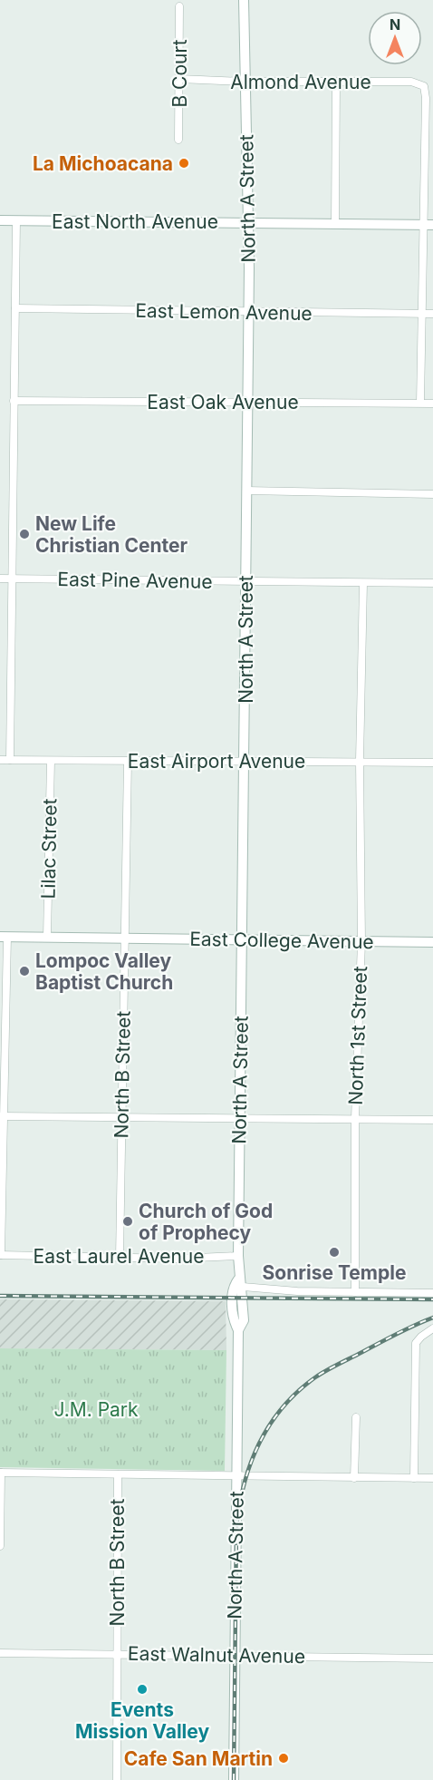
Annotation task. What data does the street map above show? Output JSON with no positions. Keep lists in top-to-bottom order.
{
  "streets": {
    "street": [
      "B Court",
      "Almond Avenue",
      "North A Street",
      "East North Avenue",
      "East Lemon Avenue",
      "East Oak Avenue",
      "East Pine Avenue",
      "East Airport Avenue",
      "Lilac Street",
      "East College Avenue",
      "North 1st Street",
      "North B Street",
      "East Laurel Avenue",
      "East Walnut Avenue"
    ]
  },
  "crossings": [
    ["B Court", "Almond Avenue"],
    ["Almond Avenue", "North A Street"],
    ["Almond Avenue", "East North Avenue"],
    ["North A Street", "East North Avenue"],
    ["North A Street", "East Lemon Avenue"],
    ["North A Street", "East Oak Avenue"],
    ["North A Street", "East Pine Avenue"],
    ["North A Street", "East Airport Avenue"],
    ["North A Street", "East College Avenue"],
    ["North A Street", "East Laurel Avenue"],
    ["North A Street", "East Walnut Avenue"],
    ["East Pine Avenue", "North 1st Street"],
    ["East Airport Avenue", "Lilac Street"],
    ["East Airport Avenue", "North 1st Street"],
    ["East Airport Avenue", "North B Street"],
    ["Lilac Street", "East College Avenue"],
    ["East College Avenue", "North 1st Street"],
    ["East College Avenue", "North B Street"],
    ["North B Street", "East Laurel Avenue"],
    ["North B Street", "East Walnut Avenue"]
  ],
  "parks": ["J.M. Park"],
  "places": [
    "La Michoacana",
    "New Life Christian Center",
    "Lompoc Valley Baptist Church",
    "Church of God of Prophecy",
    "Sonrise Temple",
    "Events Mission Valley",
    "Cafe San Martin"
  ],
  "north": "top"
}
